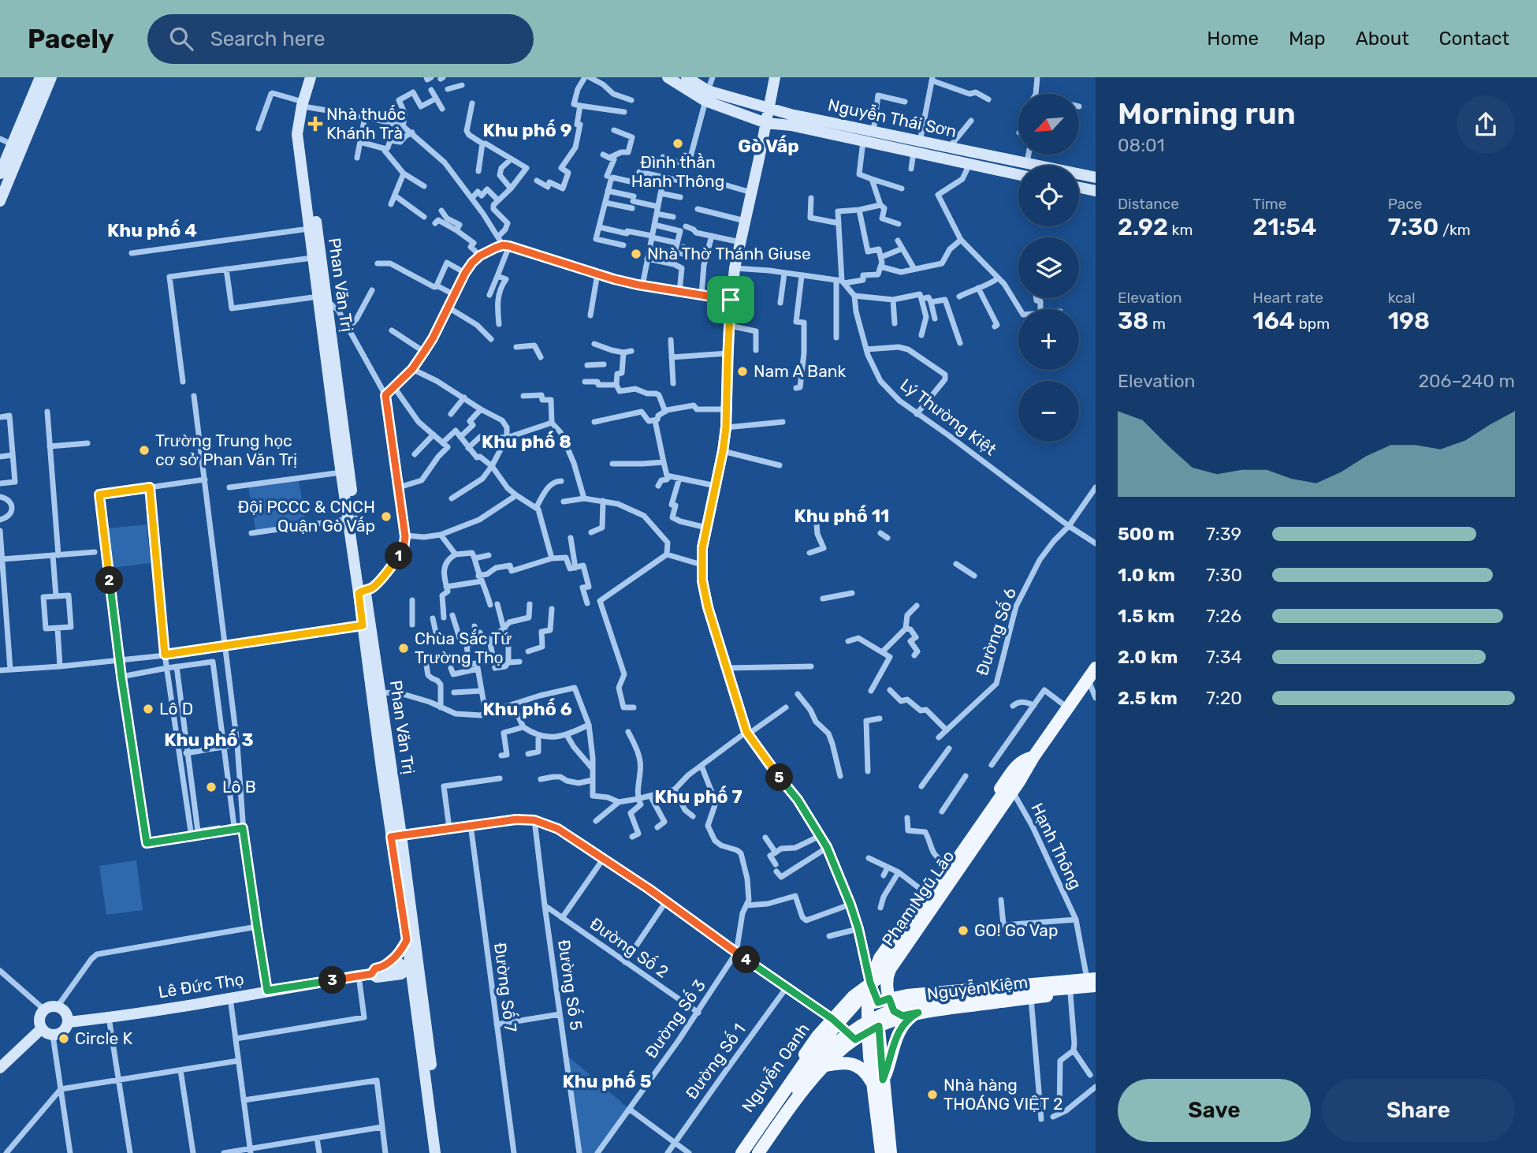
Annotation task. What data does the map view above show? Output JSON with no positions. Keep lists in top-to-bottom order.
{
  "streets": {
    "main road": [
      "Nguyễn Thái Sơn",
      "Phan Văn Trị",
      "Phạm Ngũ Lão",
      "Lê Đức Thọ",
      "Nguyễn Kiệm",
      "Nguyễn Oanh"
    ],
    "street": [
      "Lý Thường Kiệt",
      "Đường Số 6",
      "Hạnh Thông",
      "Đường Số 2",
      "Đường Số 5",
      "Đường Số 7",
      "Đường Số 3",
      "Đường Số 1"
    ]
  },
  "crossings": [
    ["Phan Văn Trị", "Lê Đức Thọ"],
    ["Lý Thường Kiệt", "Đường Số 6"],
    ["Hạnh Thông", "Phạm Ngũ Lão"],
    ["Hạnh Thông", "Nguyễn Kiệm"],
    ["Phạm Ngũ Lão", "Nguyễn Oanh"],
    ["Đường Số 2", "Đường Số 5"],
    ["Đường Số 2", "Đường Số 3"],
    ["Nguyễn Kiệm", "Nguyễn Oanh"]
  ],
  "districts": [
    "Khu phố 9",
    "Gò Vấp",
    "Khu phố 4",
    "Khu phố 8",
    "Khu phố 11",
    "Khu phố 6",
    "Khu phố 3",
    "Khu phố 7",
    "Khu phố 5"
  ],
  "places": {
    "health": ["Nhà thuốc Khánh Trà"],
    "other": [
      "Đình thần Hanh Thông",
      "Nhà Thờ Thánh Giuse",
      "Nam A Bank",
      "Trường Trung học cơ sở Phan Văn Trị",
      "Đội PCCC & CNCH Quận Gò Vấp",
      "Chùa Sắc Tứ Trường Thọ",
      "Lô D",
      "Lô B",
      "GO! Go Vap",
      "Circle K",
      "Nhà hàng THOÁNG VIỆT 2"
    ]
  },
  "north": "bottom left",
  "page": {
    "header": "Pacely",
    "search": "Search here",
    "nav": [
      "Home",
      "Map",
      "About",
      "Contact"
    ],
    "heading": ["Morning run", "08:01"],
    "map_buttons": ["+", "−"],
    "stats": [
      ["Distance", "2.92 km"],
      ["Time", "21:54"],
      ["Pace", "7:30 /km"],
      ["Elevation", "38 m"],
      ["Heart rate", "164 bpm"],
      ["kcal", "198"]
    ],
    "chart": ["Elevation", "206–240 m"],
    "list": [
      {
        "name": "500 m",
        "note": "7:39"
      },
      {
        "name": "1.0 km",
        "note": "7:30"
      },
      {
        "name": "1.5 km",
        "note": "7:26"
      },
      {
        "name": "2.0 km",
        "note": "7:34"
      },
      {
        "name": "2.5 km",
        "note": "7:20"
      }
    ],
    "pins": [
      "1",
      "2",
      "5",
      "4",
      "3"
    ],
    "buttons": ["Save", "Share"]
  }
}
